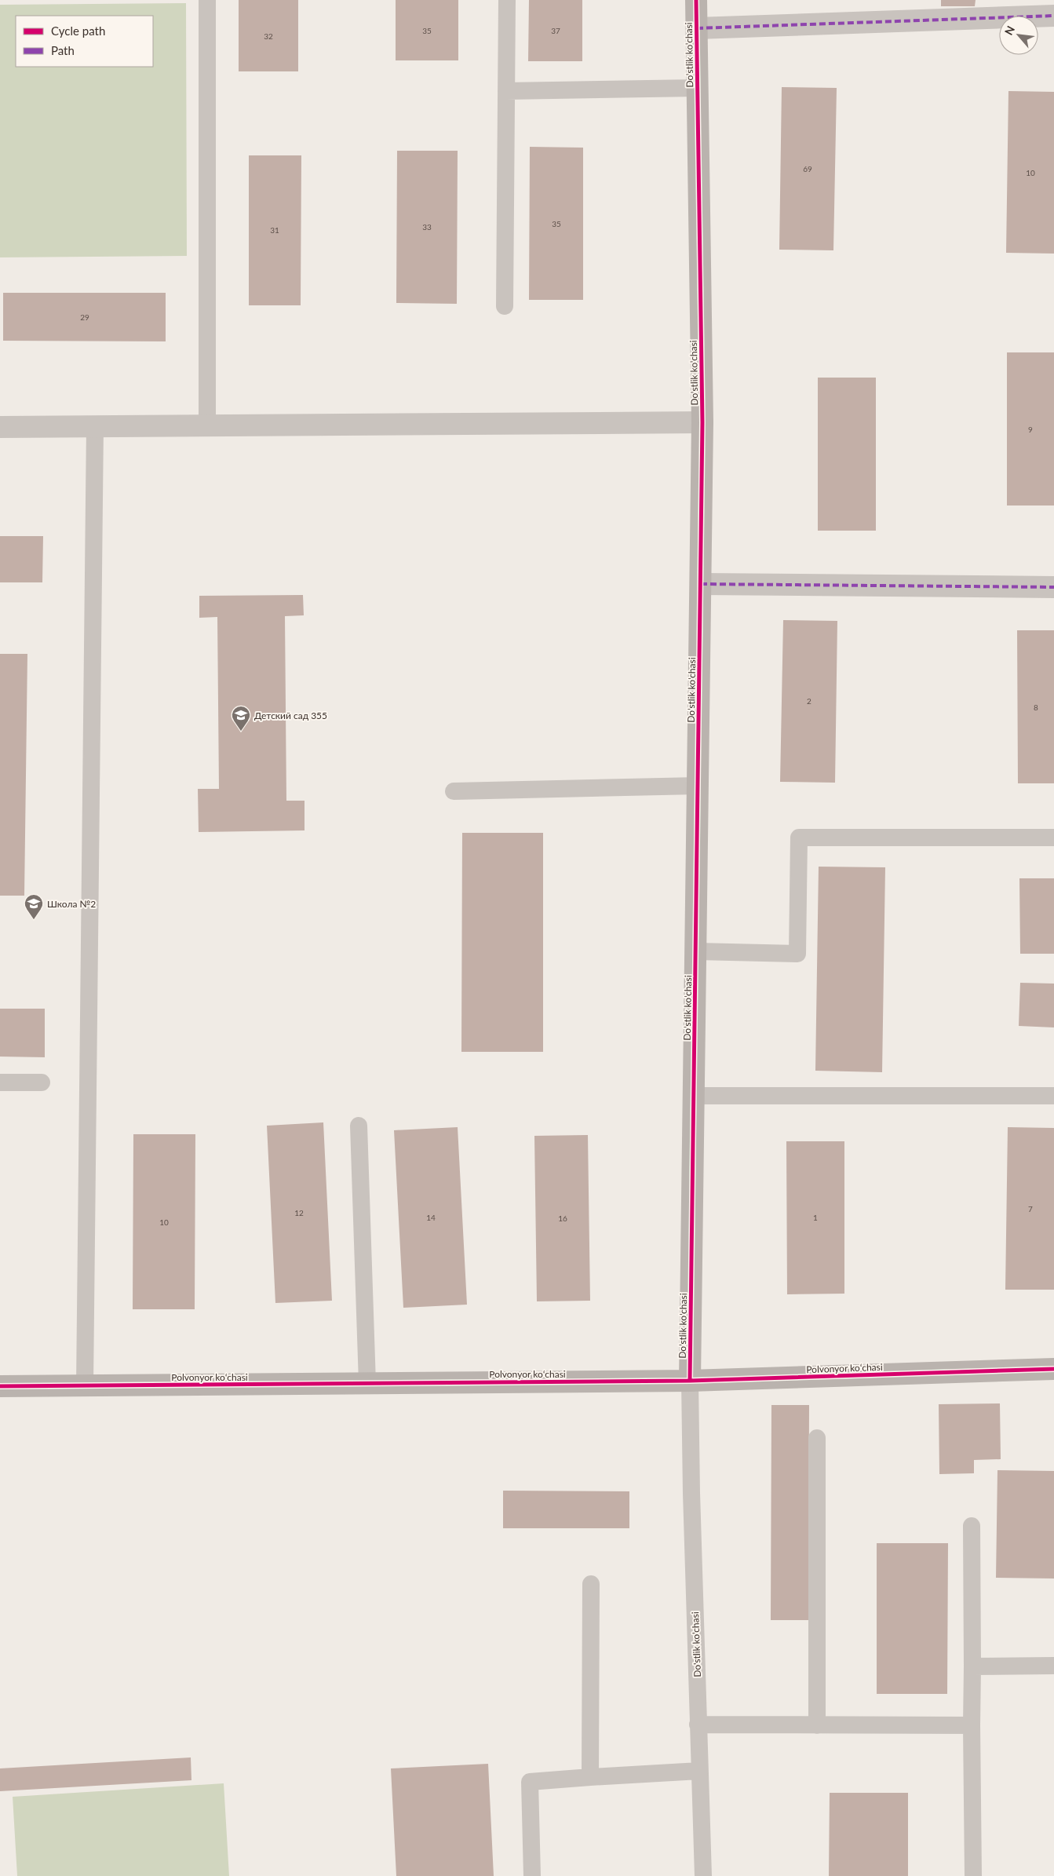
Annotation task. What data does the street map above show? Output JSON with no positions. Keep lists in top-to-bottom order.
{
  "streets": {
    "street": ["Do'stlik ko'chasi", "Polvonyor koʻchasi"]
  },
  "crossings": [
    ["Do'stlik ko'chasi", "Polvonyor koʻchasi"]
  ],
  "places": {
    "school or university": ["Детский сад 355", "Школа №2"]
  },
  "house_numbers": [
    "35",
    "37",
    "32",
    "69",
    "10",
    "35",
    "33",
    "31",
    "29",
    "9",
    "2",
    "8",
    "7",
    "12",
    "14",
    "1",
    "16",
    "10"
  ],
  "legend": ["Cycle path", "Path"],
  "north": "top left"
}
